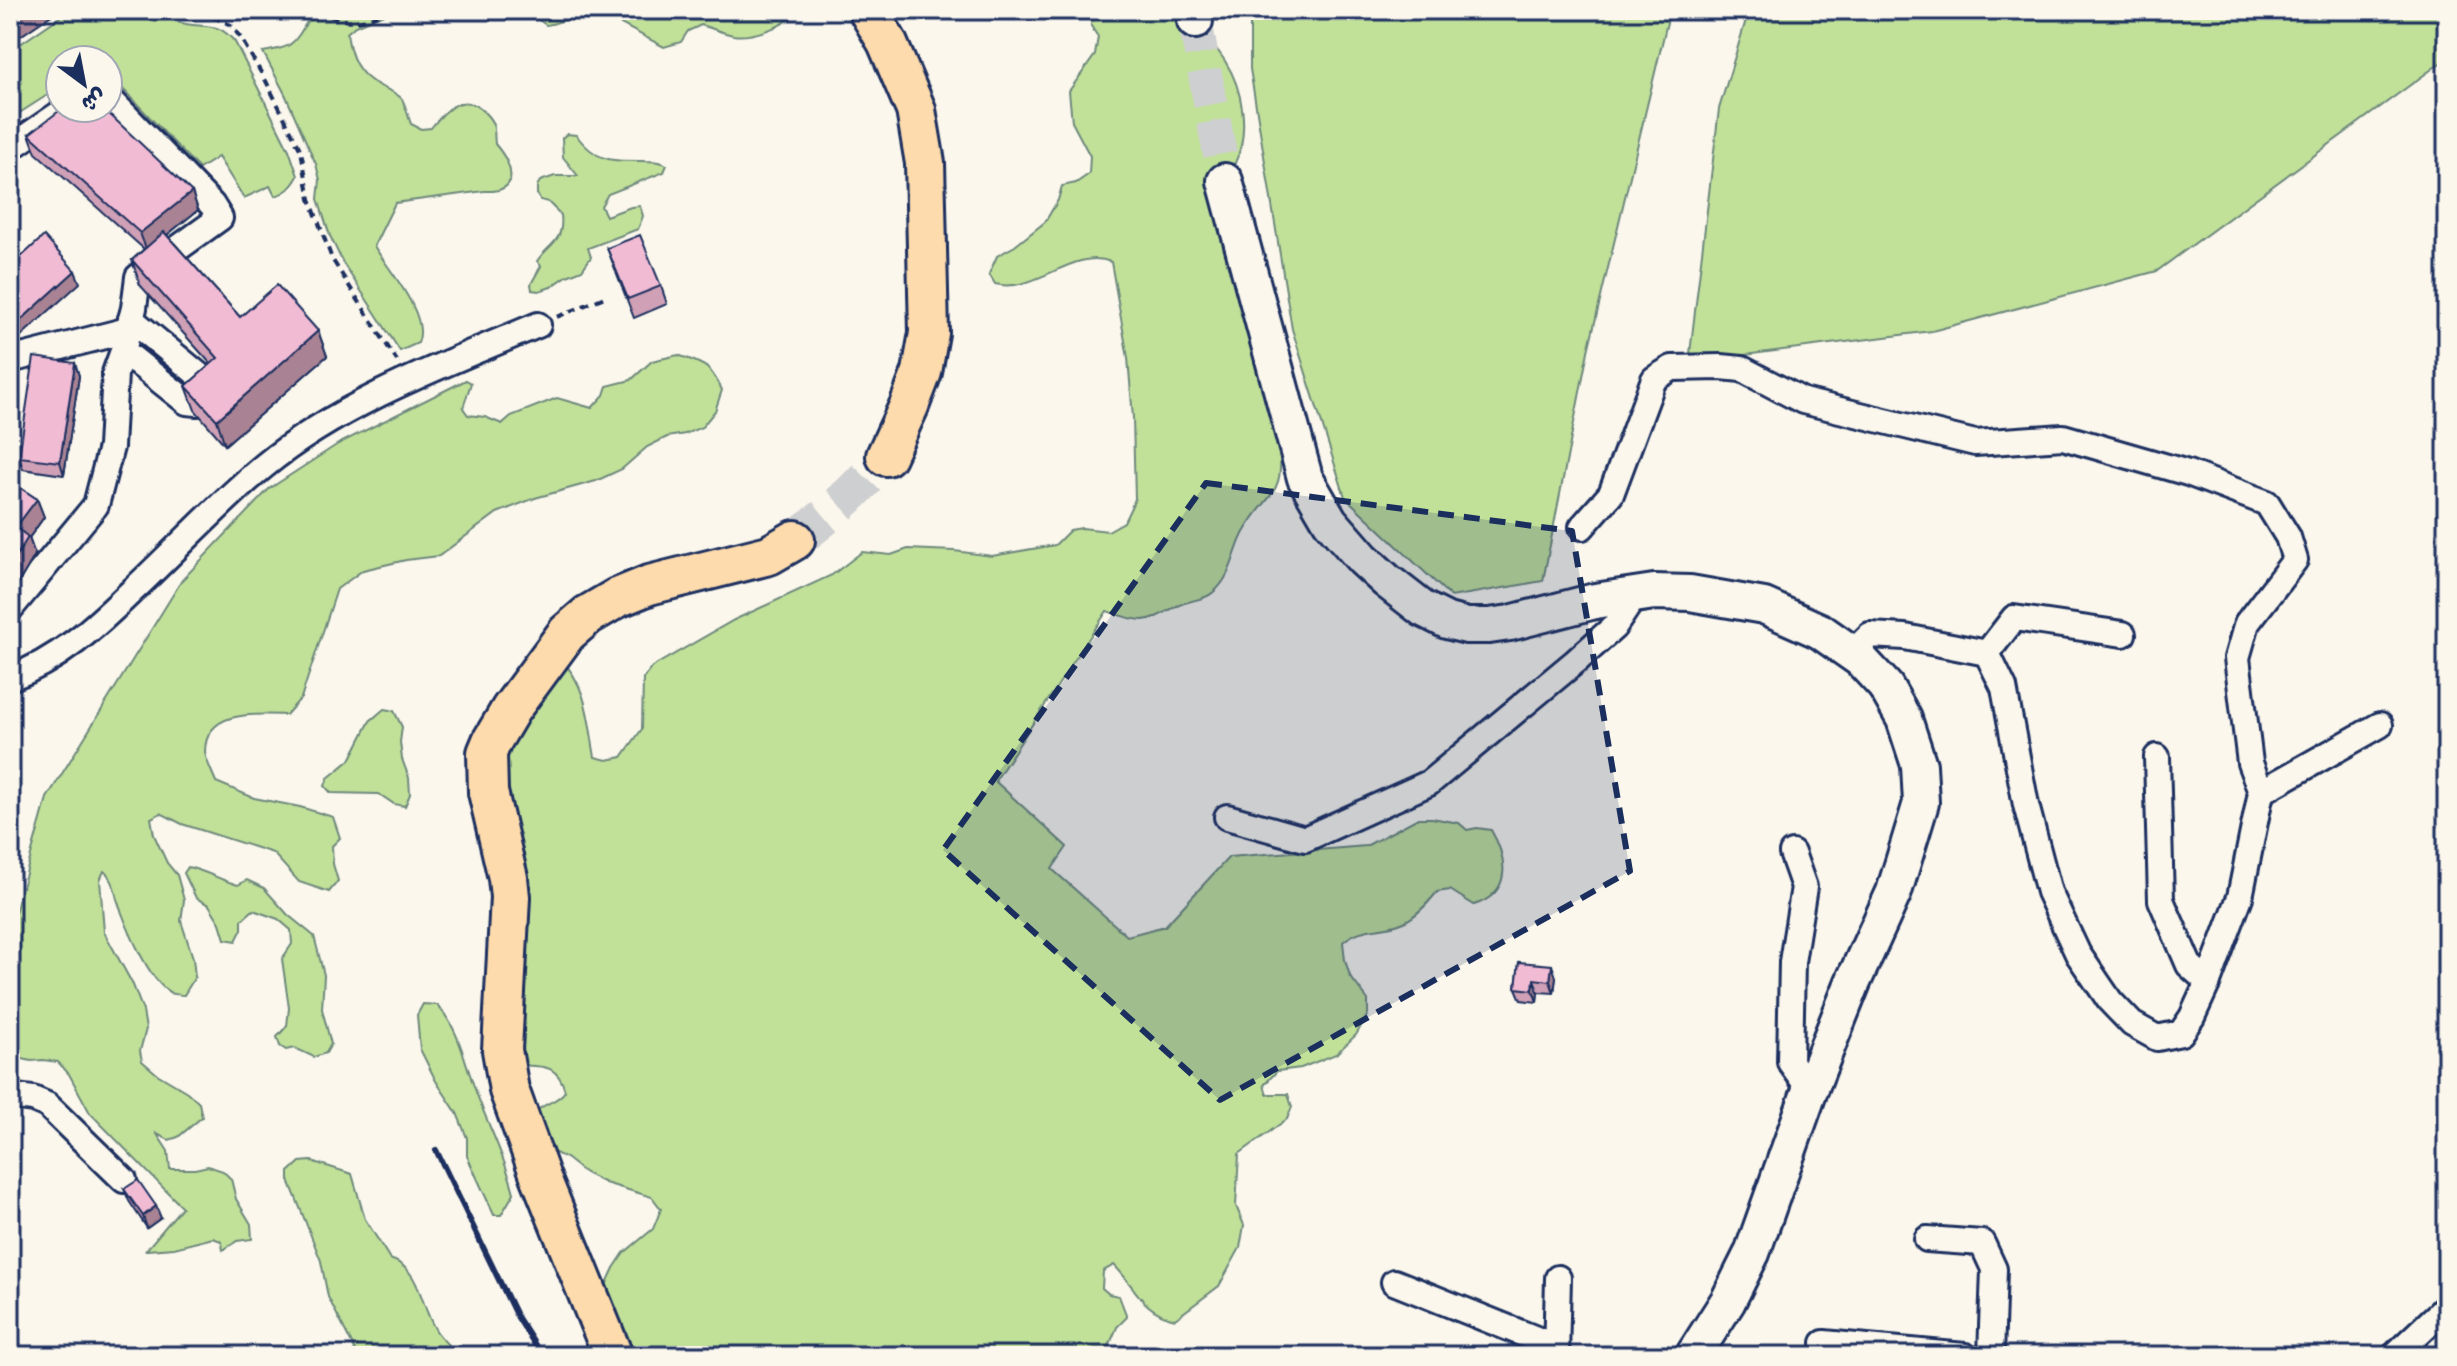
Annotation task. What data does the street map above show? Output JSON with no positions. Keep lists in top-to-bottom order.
{
  "north": "bottom right"
}
